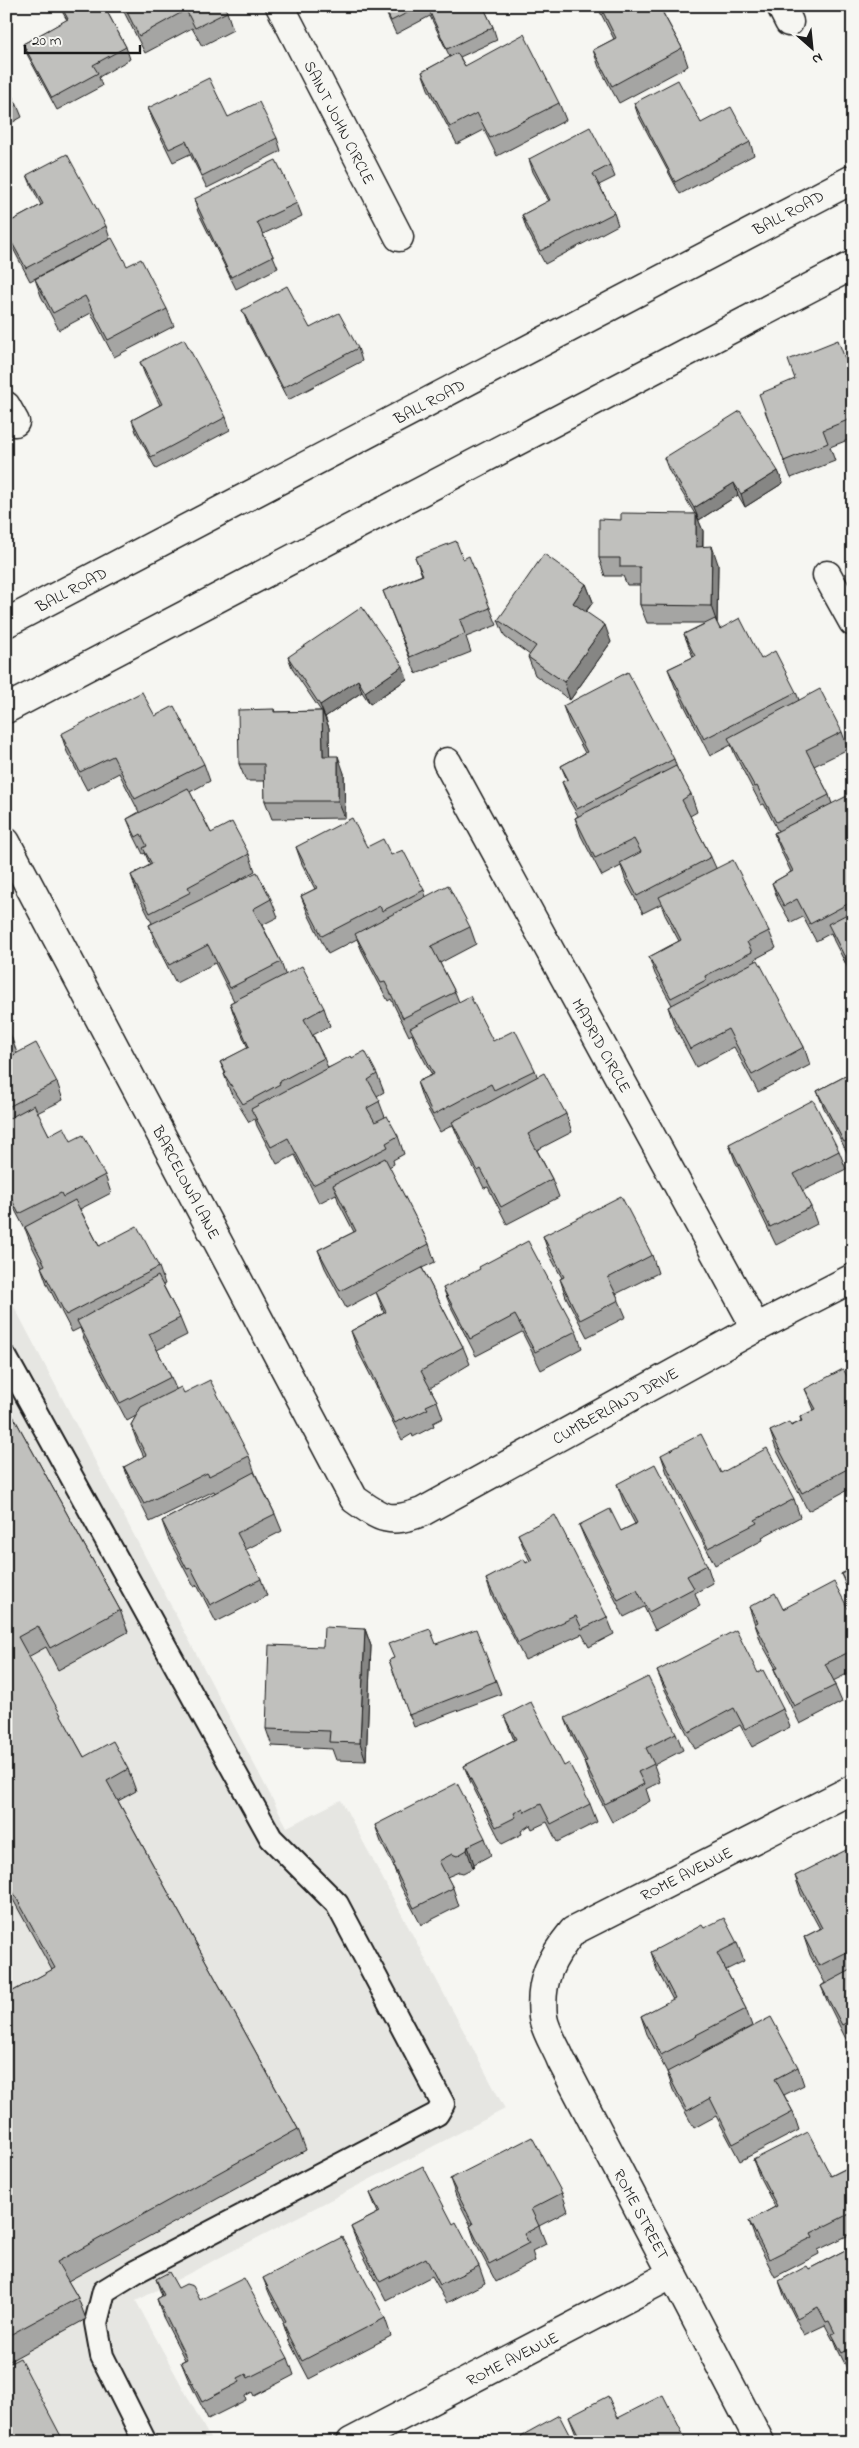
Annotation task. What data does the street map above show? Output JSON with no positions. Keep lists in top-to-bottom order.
{
  "streets": {
    "street": [
      "SAINT JOHN CIRCLE",
      "BALL ROAD",
      "MADRID CIRCLE",
      "BARCELONA LANE",
      "CUMBERLAND DRIVE",
      "ROME AVENUE",
      "ROME STREET"
    ]
  },
  "crossings": [
    ["MADRID CIRCLE", "CUMBERLAND DRIVE"],
    ["BARCELONA LANE", "CUMBERLAND DRIVE"],
    ["ROME AVENUE", "ROME STREET"]
  ],
  "scale_bar": "20 m",
  "north": "bottom right"
}
